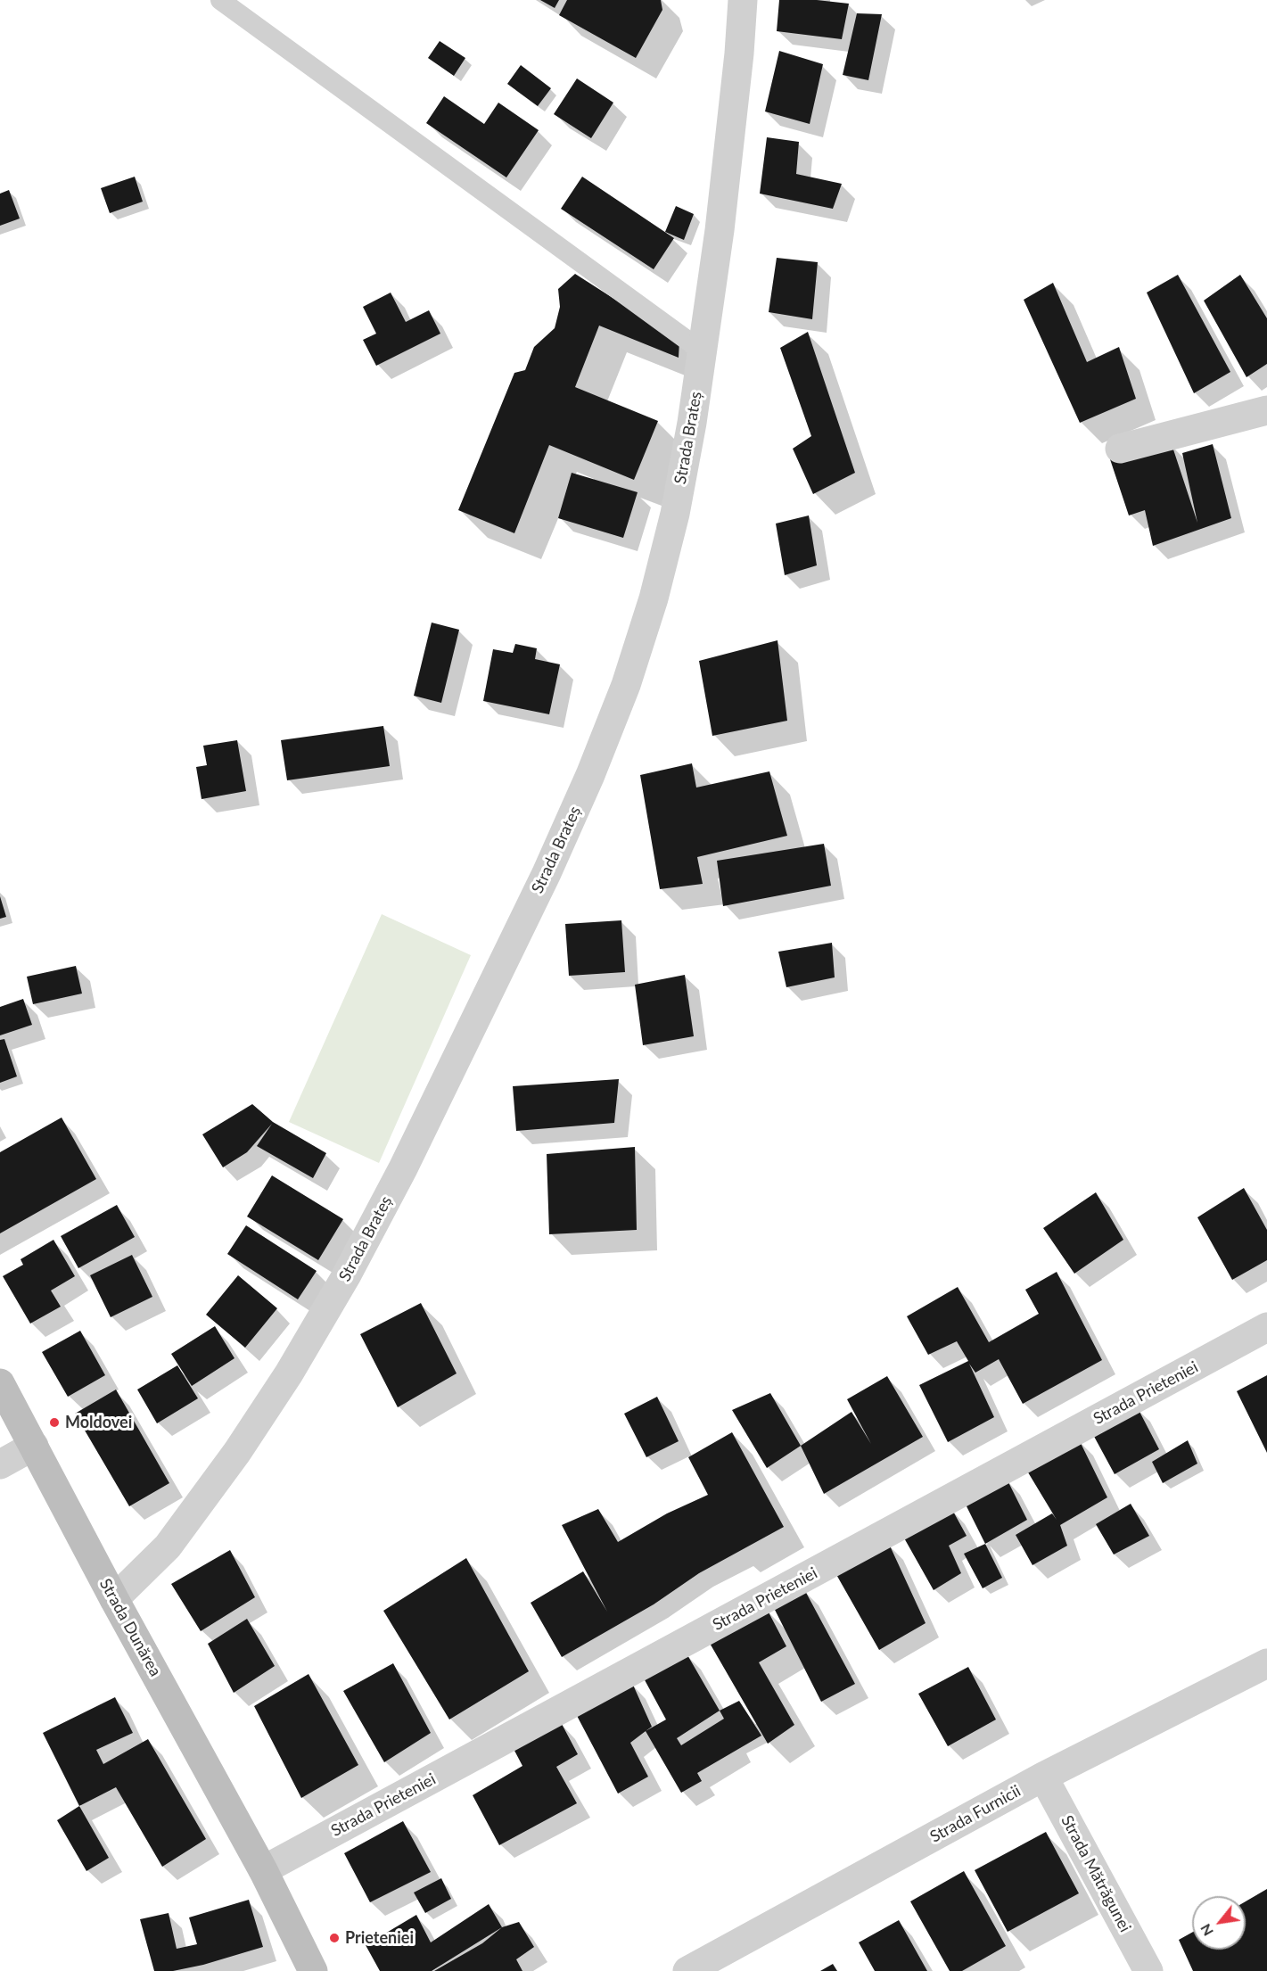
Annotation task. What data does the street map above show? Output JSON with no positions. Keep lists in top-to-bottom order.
{
  "streets": {
    "street": [
      "Strada Brateș",
      "Strada Prieteniei",
      "Strada Dunărea",
      "Strada Furnicii",
      "Strada Mătrăgunei"
    ]
  },
  "crossings": [
    ["Strada Brateș", "Strada Dunărea"],
    ["Strada Prieteniei", "Strada Dunărea"],
    ["Strada Furnicii", "Strada Mătrăgunei"]
  ],
  "places": ["Moldovei", "Prieteniei"],
  "north": "bottom left"
}
